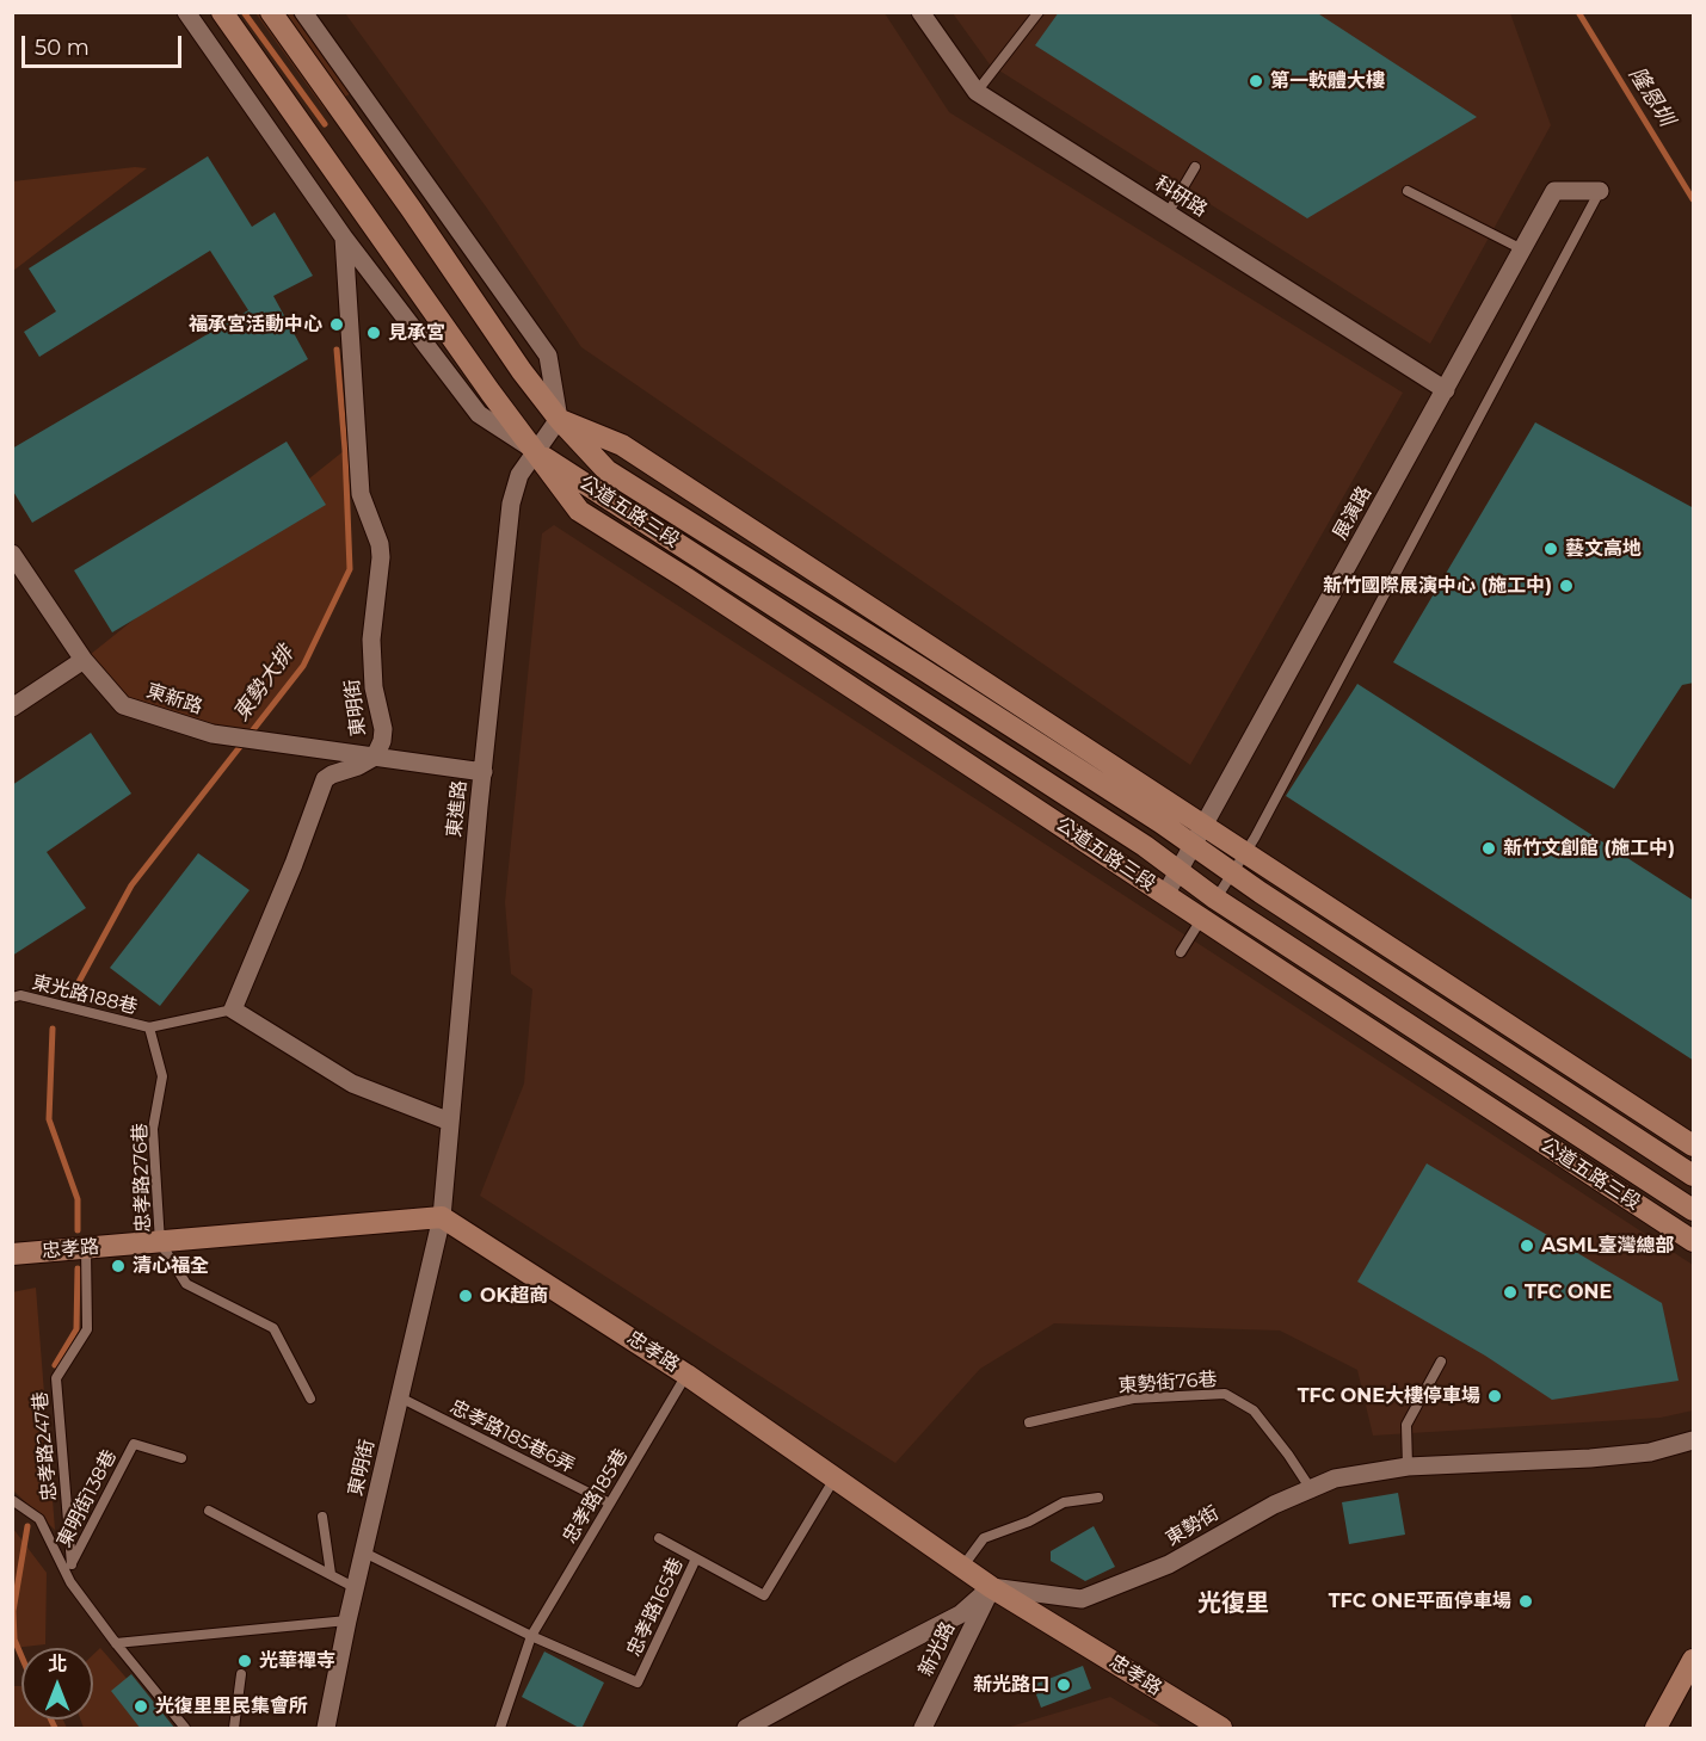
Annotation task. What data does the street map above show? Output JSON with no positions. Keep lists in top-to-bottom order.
{
  "streets": {
    "street": [
      "科研路",
      "公道五路三段",
      "展演路",
      "東新路",
      "東明街",
      "東進路",
      "忠孝路",
      "東勢街",
      "新光路"
    ],
    "lane": [
      "東光路188巷",
      "忠孝路276巷",
      "東勢街76巷",
      "忠孝路185巷6弄",
      "忠孝路247巷",
      "忠孝路185巷",
      "東明街138巷",
      "忠孝路165巷"
    ]
  },
  "crossings": [
    ["科研路", "展演路"],
    ["公道五路三段", "展演路"],
    ["公道五路三段", "東明街"],
    ["公道五路三段", "東進路"],
    ["東新路", "東明街"],
    ["東新路", "東進路"],
    ["東明街", "東進路"],
    ["東明街", "東光路188巷"],
    ["東明街", "忠孝路"],
    ["東明街", "忠孝路185巷6弄"],
    ["東進路", "忠孝路"],
    ["東光路188巷", "忠孝路276巷"],
    ["忠孝路276巷", "忠孝路"],
    ["忠孝路", "忠孝路247巷"],
    ["忠孝路", "忠孝路185巷"],
    ["忠孝路", "東勢街"],
    ["忠孝路", "忠孝路165巷"],
    ["忠孝路", "新光路"],
    ["東勢街76巷", "東勢街"],
    ["忠孝路185巷6弄", "忠孝路185巷"],
    ["忠孝路247巷", "東明街138巷"],
    ["忠孝路185巷", "忠孝路165巷"],
    ["東勢街", "新光路"]
  ],
  "districts": ["光復里"],
  "water": ["隆恩圳", "東勢大排"],
  "places": [
    "第一軟體大樓",
    "福承宮活動中心",
    "見承宮",
    "藝文高地",
    "新竹國際展演中心 (施工中)",
    "新竹文創館 (施工中)",
    "ASML臺灣總部",
    "清心福全",
    "TFC ONE",
    "OK超商",
    "TFC ONE大樓停車場",
    "TFC ONE平面停車場",
    "光華禪寺",
    "新光路口",
    "光復里里民集會所"
  ],
  "scale_bar": "50 m",
  "north": "top"
}
